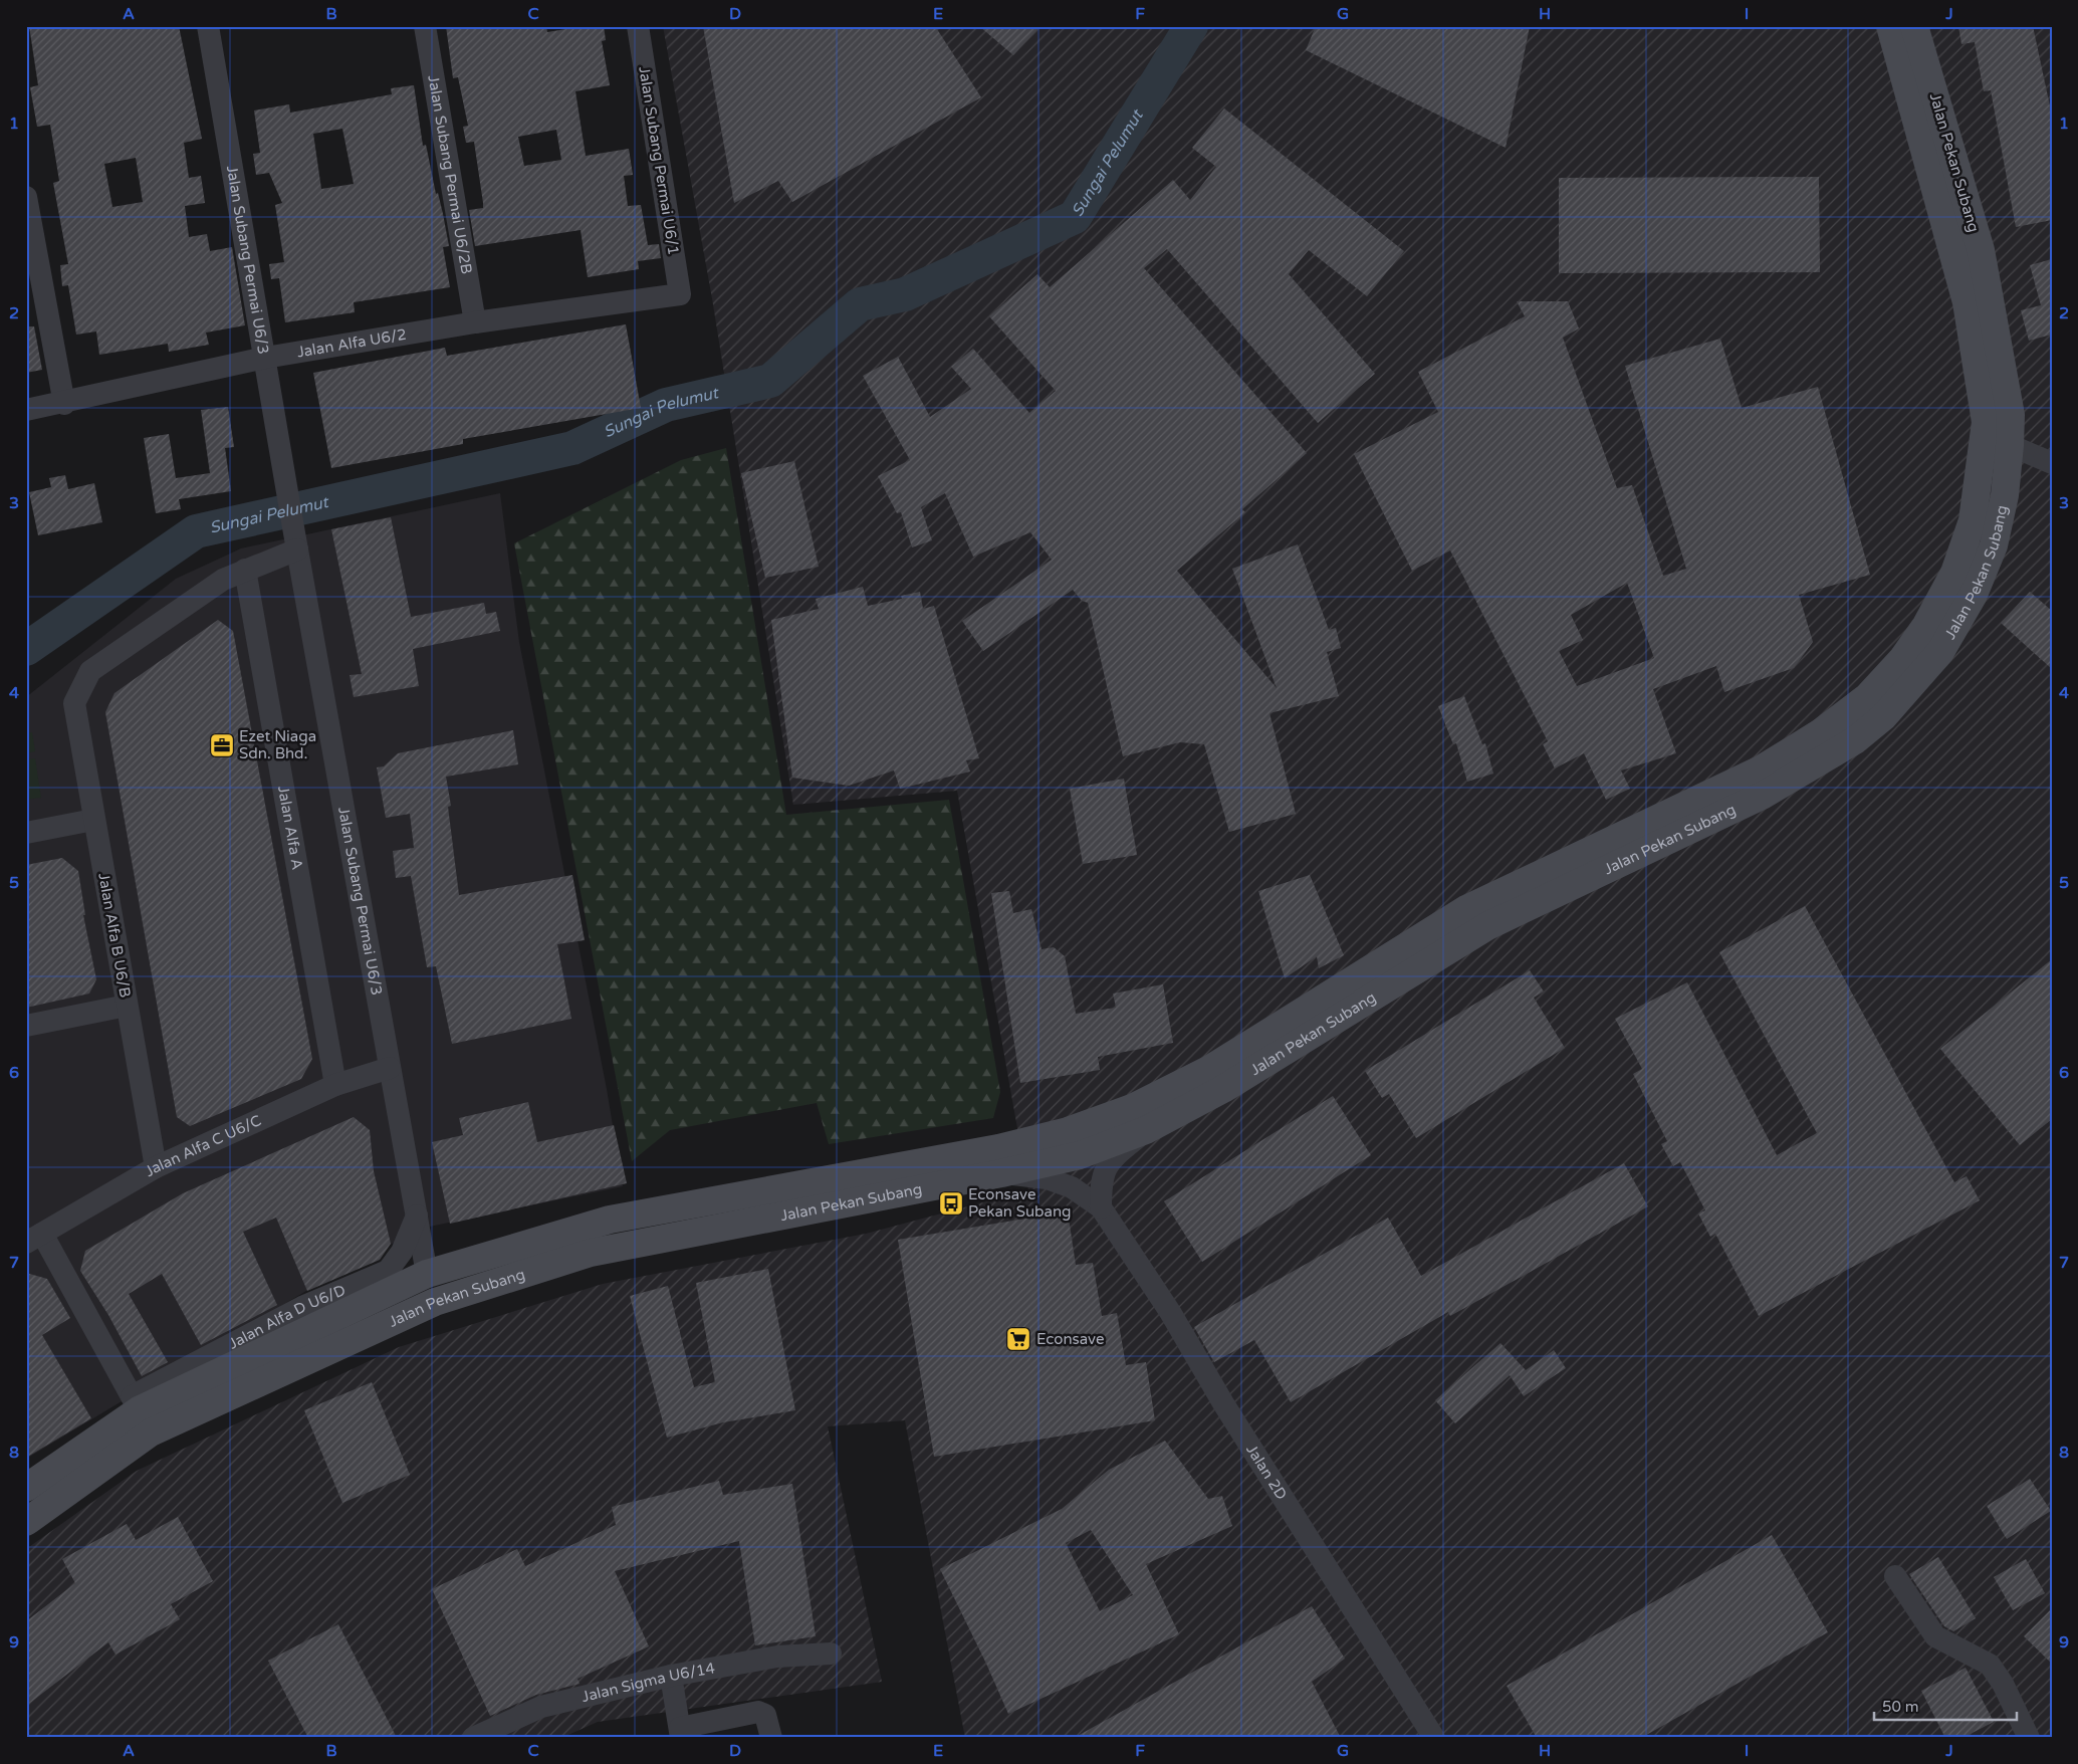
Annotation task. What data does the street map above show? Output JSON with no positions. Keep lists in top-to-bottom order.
{
  "streets": {
    "main road": ["Jalan Pekan Subang"],
    "street": [
      "Jalan Subang Permai U6/1",
      "Jalan Subang Permai U6/2B",
      "Jalan Subang Permai U6/3",
      "Jalan Alfa U6/2",
      "Jalan Alfa A",
      "Jalan Alfa B U6/B",
      "Jalan Alfa C U6/C",
      "Jalan Alfa D U6/D",
      "Jalan 2D",
      "Jalan Sigma U6/14"
    ]
  },
  "crossings": [
    ["Jalan Subang Permai U6/1", "Jalan Alfa U6/2"],
    ["Jalan Pekan Subang", "Jalan Subang Permai U6/3"],
    ["Jalan Pekan Subang", "Jalan Alfa D U6/D"],
    ["Jalan Pekan Subang", "Jalan 2D"],
    ["Jalan Subang Permai U6/2B", "Jalan Alfa U6/2"],
    ["Jalan Subang Permai U6/3", "Jalan Alfa U6/2"],
    ["Jalan Subang Permai U6/3", "Jalan Alfa C U6/C"],
    ["Jalan Subang Permai U6/3", "Jalan Alfa D U6/D"],
    ["Jalan Alfa A", "Jalan Alfa B U6/B"],
    ["Jalan Alfa A", "Jalan Alfa C U6/C"],
    ["Jalan Alfa B U6/B", "Jalan Alfa C U6/C"]
  ],
  "water": ["Sungai Pelumut"],
  "places": {
    "office": ["Ezet Niaga Sdn. Bhd."],
    "bus stop": ["Econsave Pekan Subang"],
    "supermarket": ["Econsave"]
  },
  "scale_bar": "50 m",
  "grid": {
    "columns": [
      "A",
      "B",
      "C",
      "D",
      "E",
      "F",
      "G",
      "H",
      "I",
      "J"
    ],
    "rows": [
      "1",
      "2",
      "3",
      "4",
      "5",
      "6",
      "7",
      "8",
      "9"
    ]
  }
}
